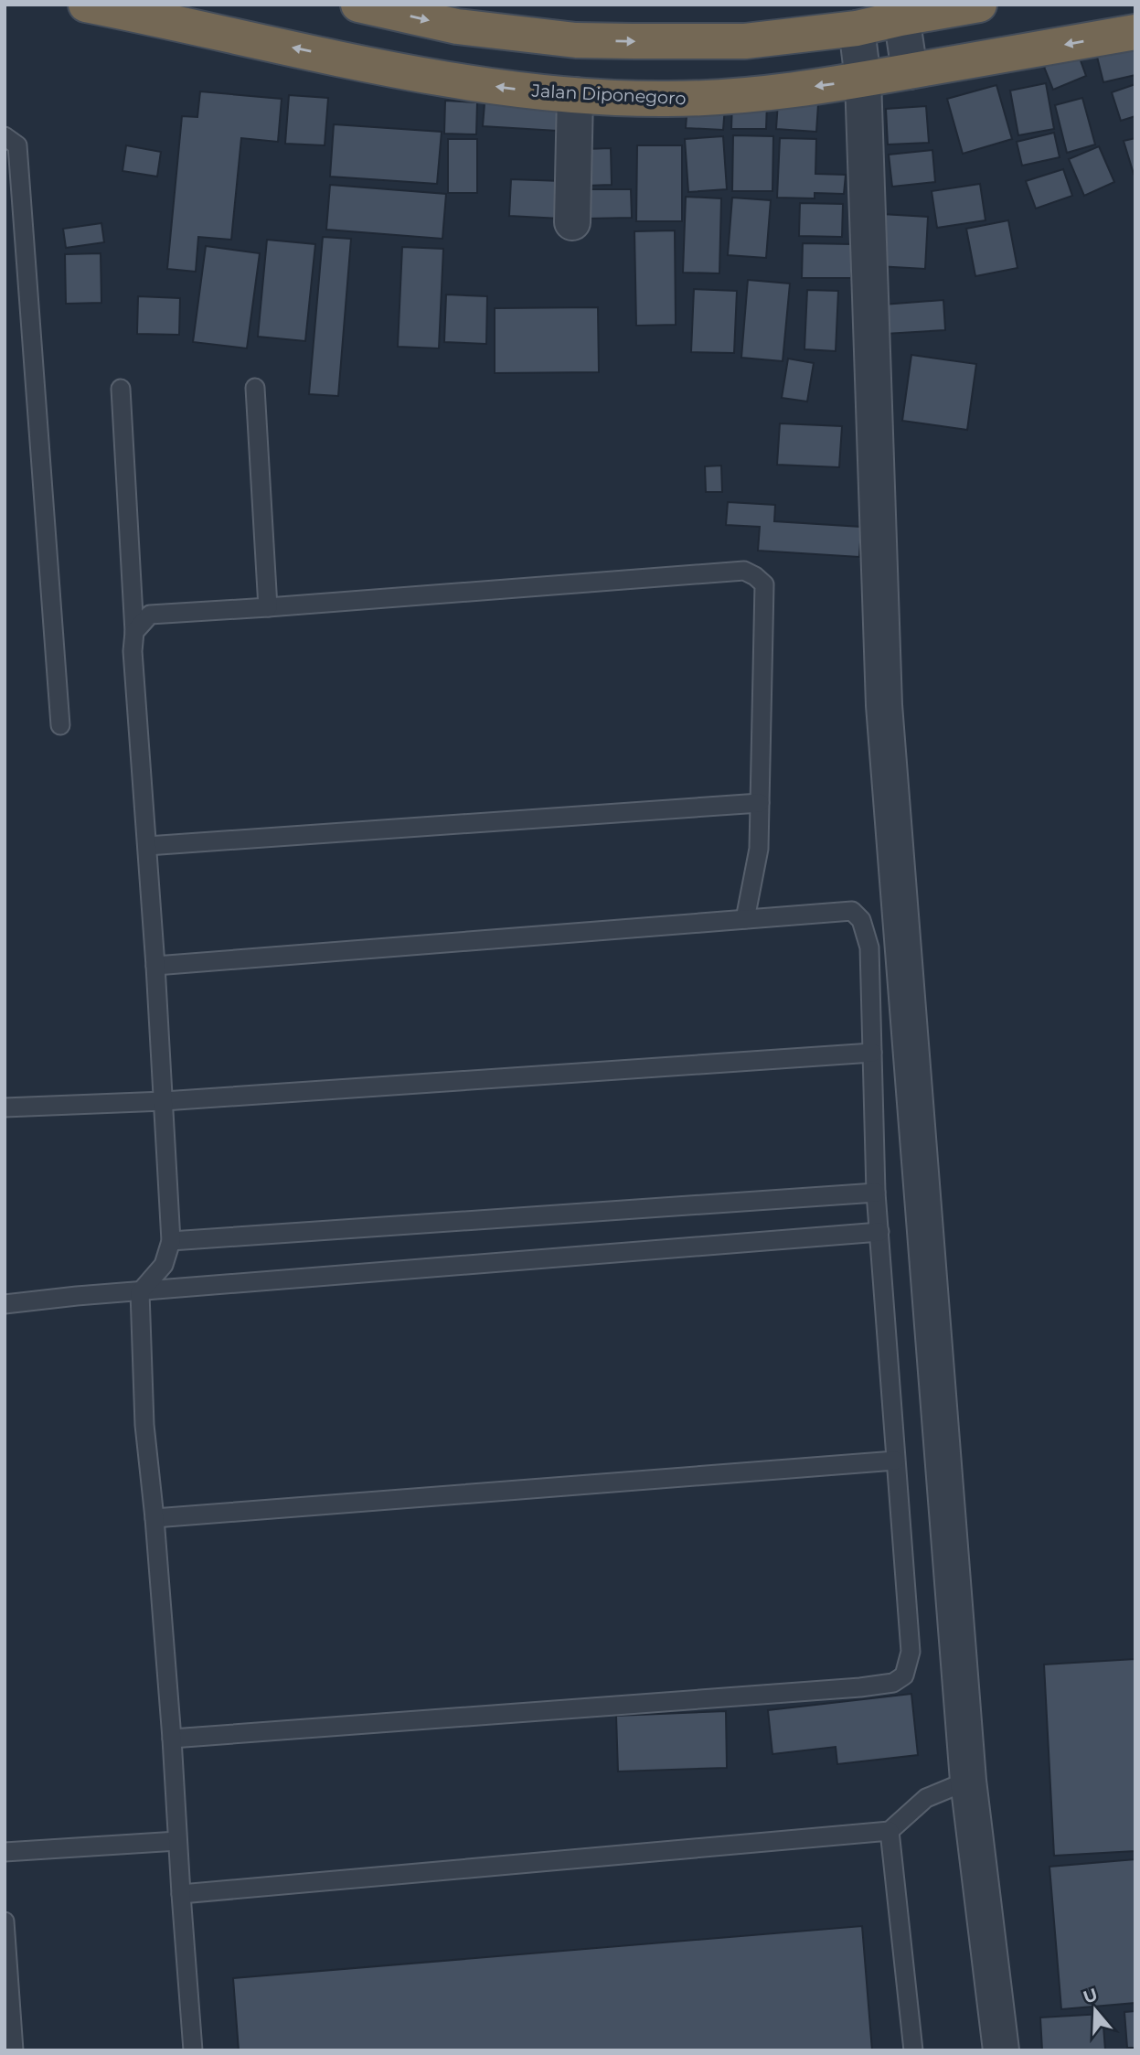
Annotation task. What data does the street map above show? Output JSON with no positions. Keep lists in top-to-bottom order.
{
  "streets": {
    "highway": ["Jalan Diponegoro"]
  },
  "north": "top"
}
